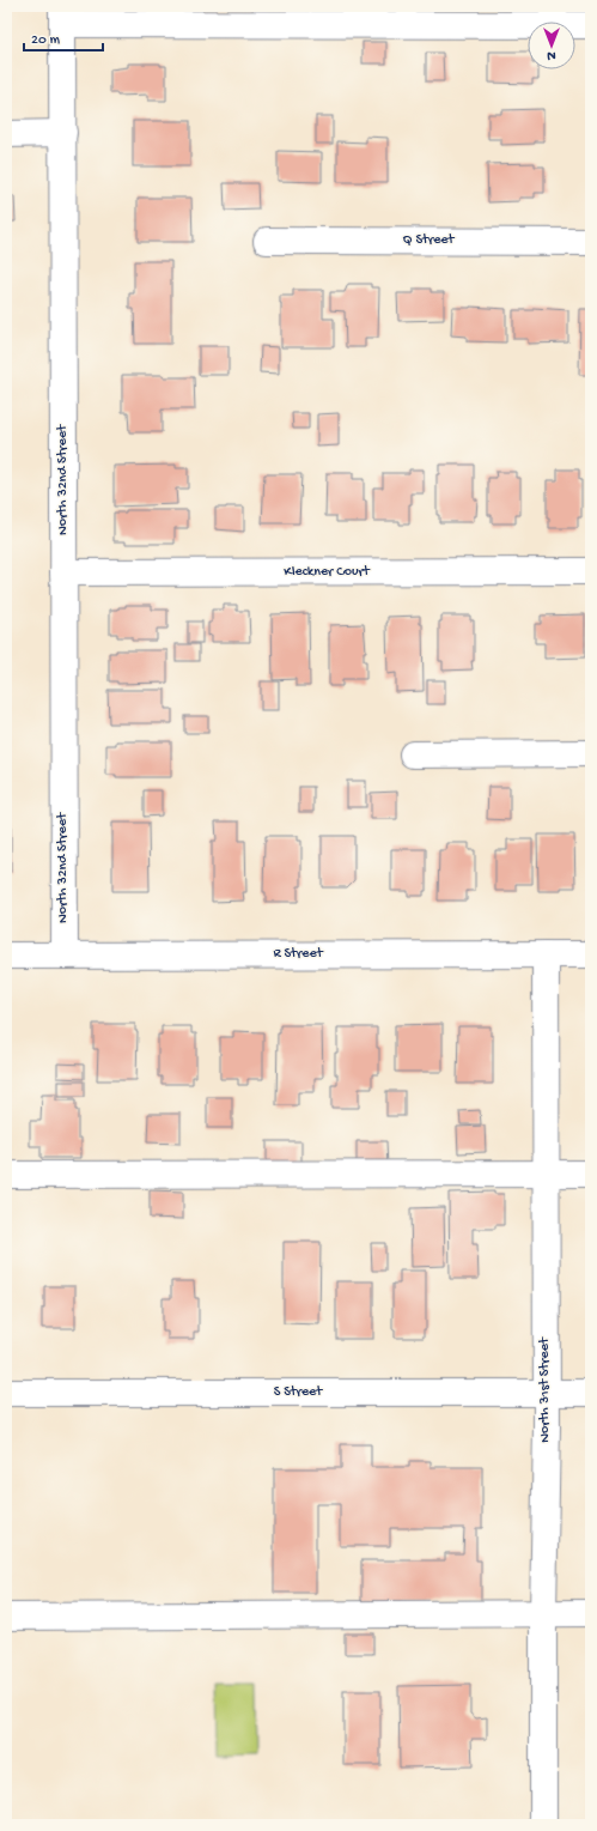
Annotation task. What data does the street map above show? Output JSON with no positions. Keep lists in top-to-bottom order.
{
  "streets": {
    "street": [
      "Q Street",
      "North 32nd Street",
      "Kleckner Court",
      "R Street",
      "North 31st Street",
      "S Street"
    ]
  },
  "crossings": [
    ["North 32nd Street", "Kleckner Court"],
    ["North 32nd Street", "R Street"],
    ["R Street", "North 31st Street"],
    ["North 31st Street", "S Street"]
  ],
  "scale_bar": "20 m",
  "north": "bottom"
}
